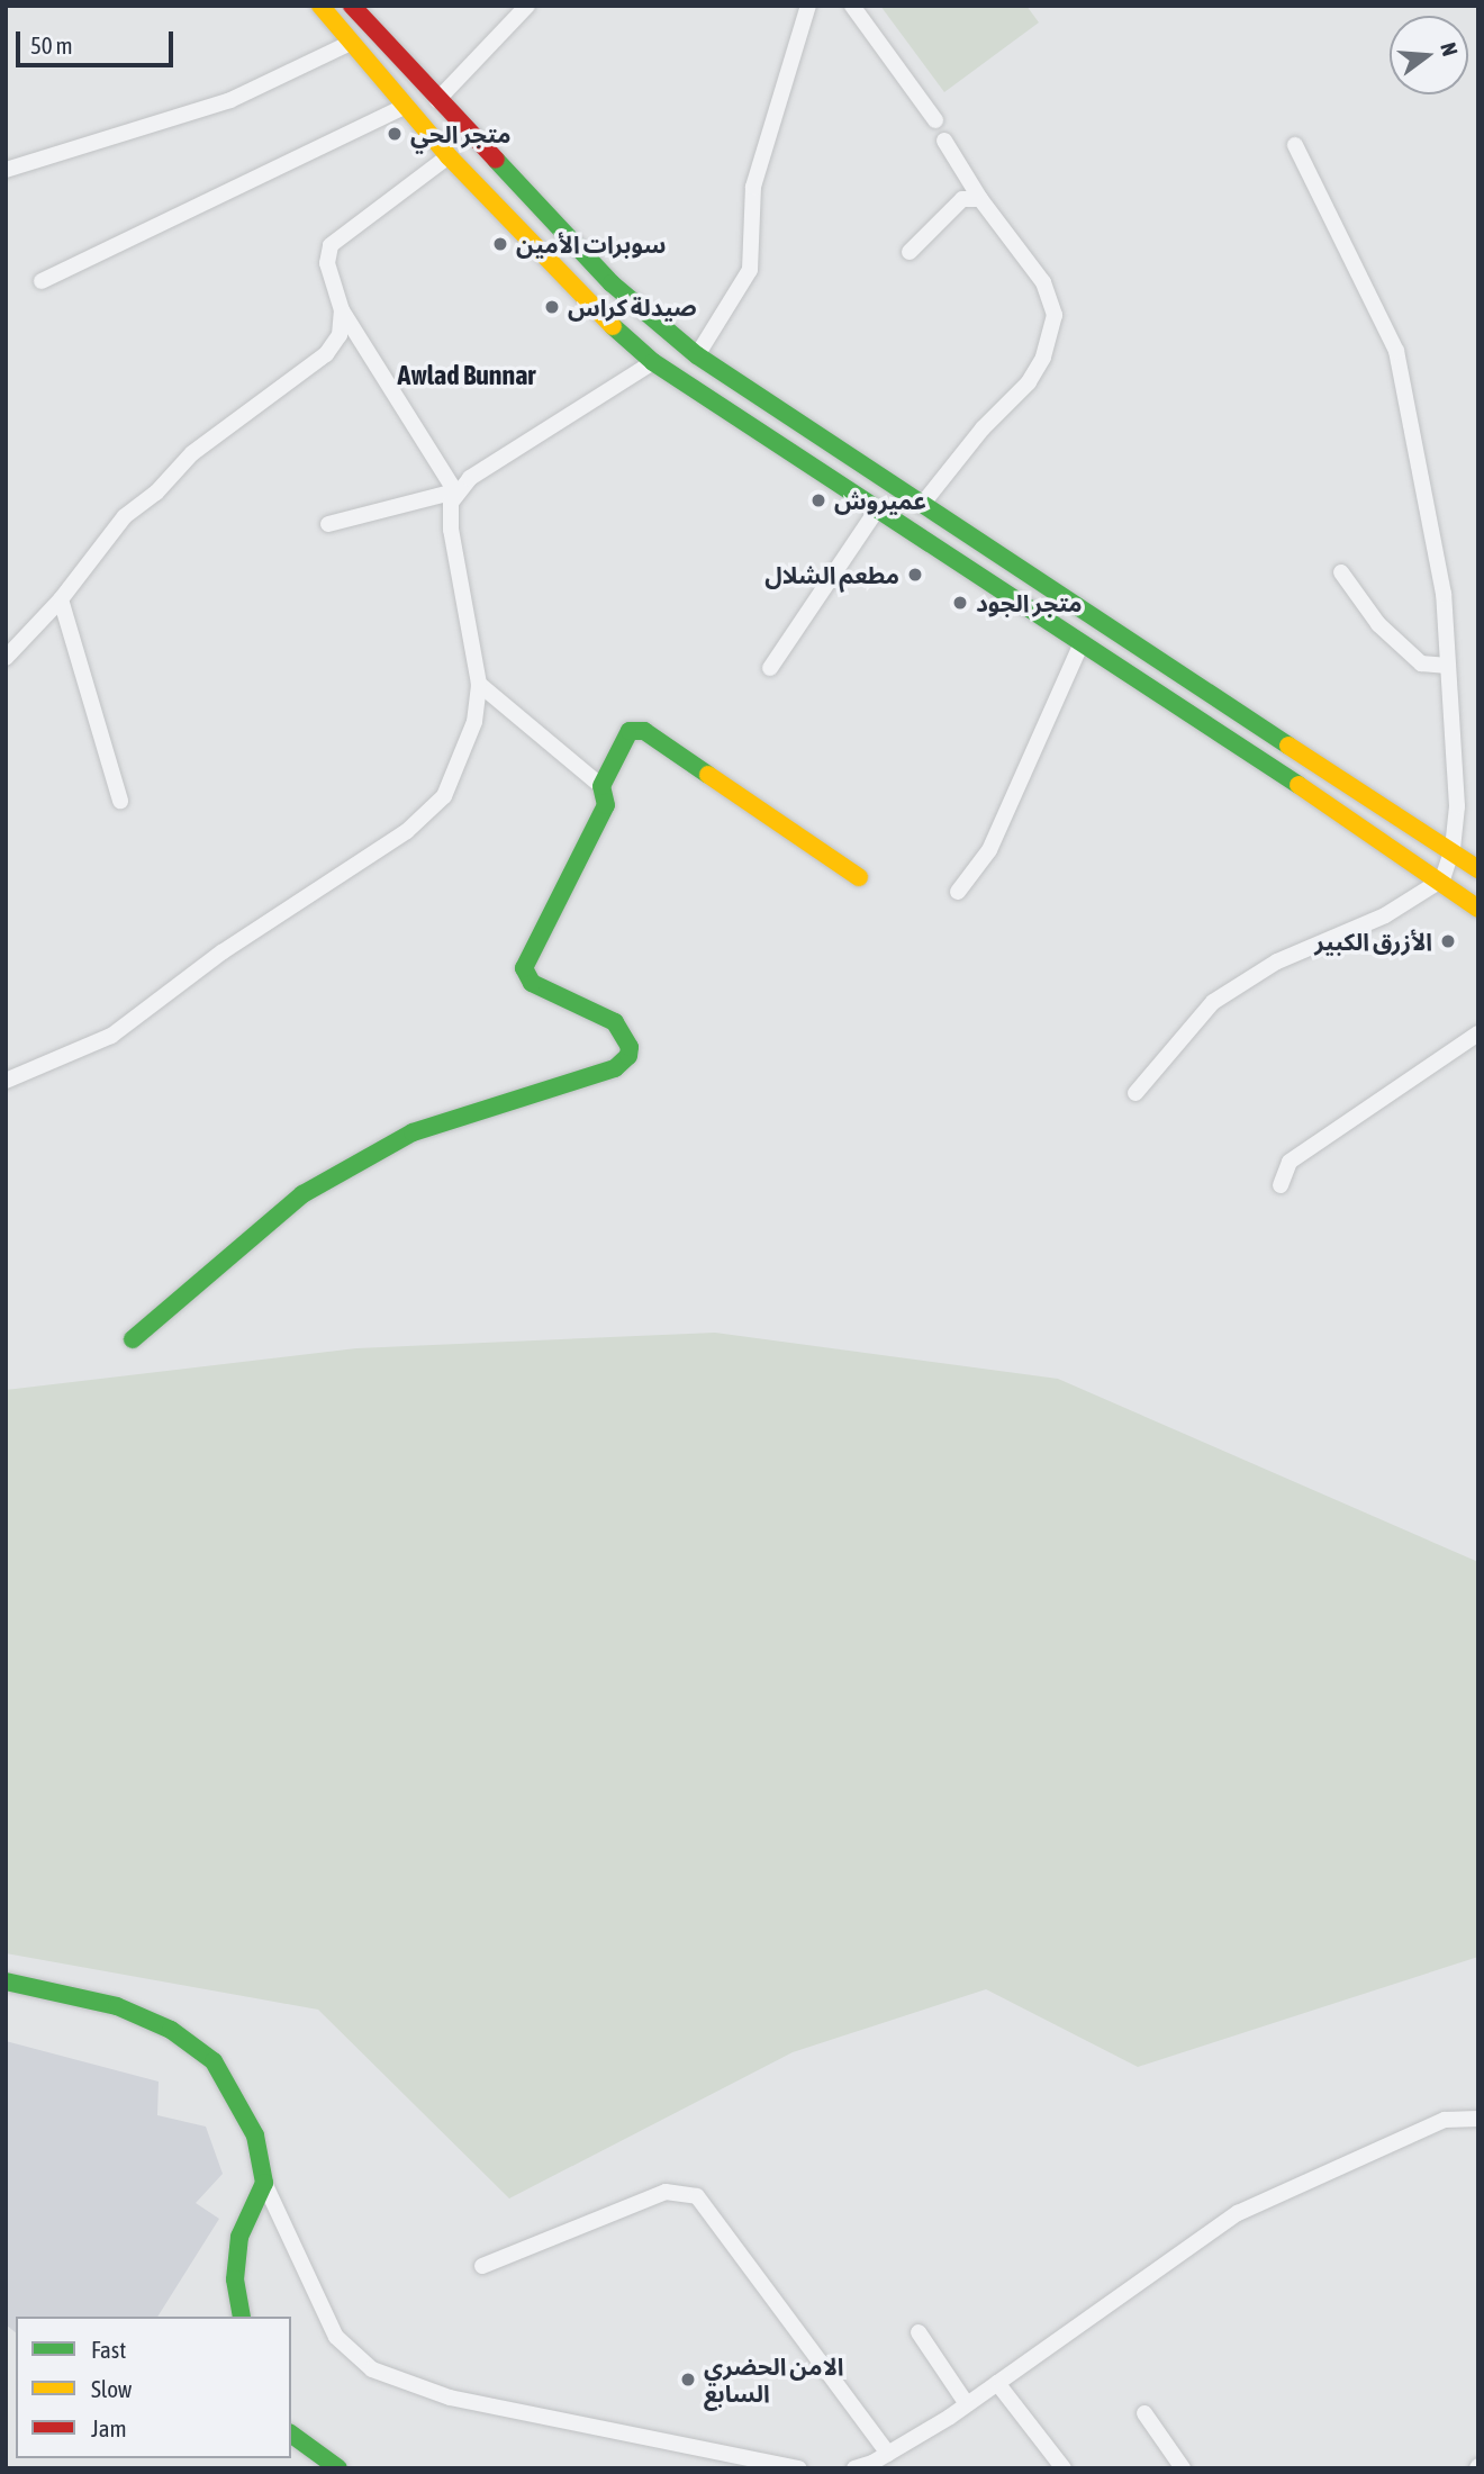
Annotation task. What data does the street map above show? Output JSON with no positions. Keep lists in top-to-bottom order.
{
  "districts": ["Awlad Bunnar"],
  "places": [
    "متجر الحي",
    "سوبرات الأمين",
    "صيدلة كراس",
    "عميروش",
    "مطعم الشلال",
    "متجر الجود",
    "الأزرق الكبير",
    "الامن الحضري السابع"
  ],
  "legend": ["Fast", "Slow", "Jam"],
  "scale_bar": "50 m",
  "north": "right"
}
